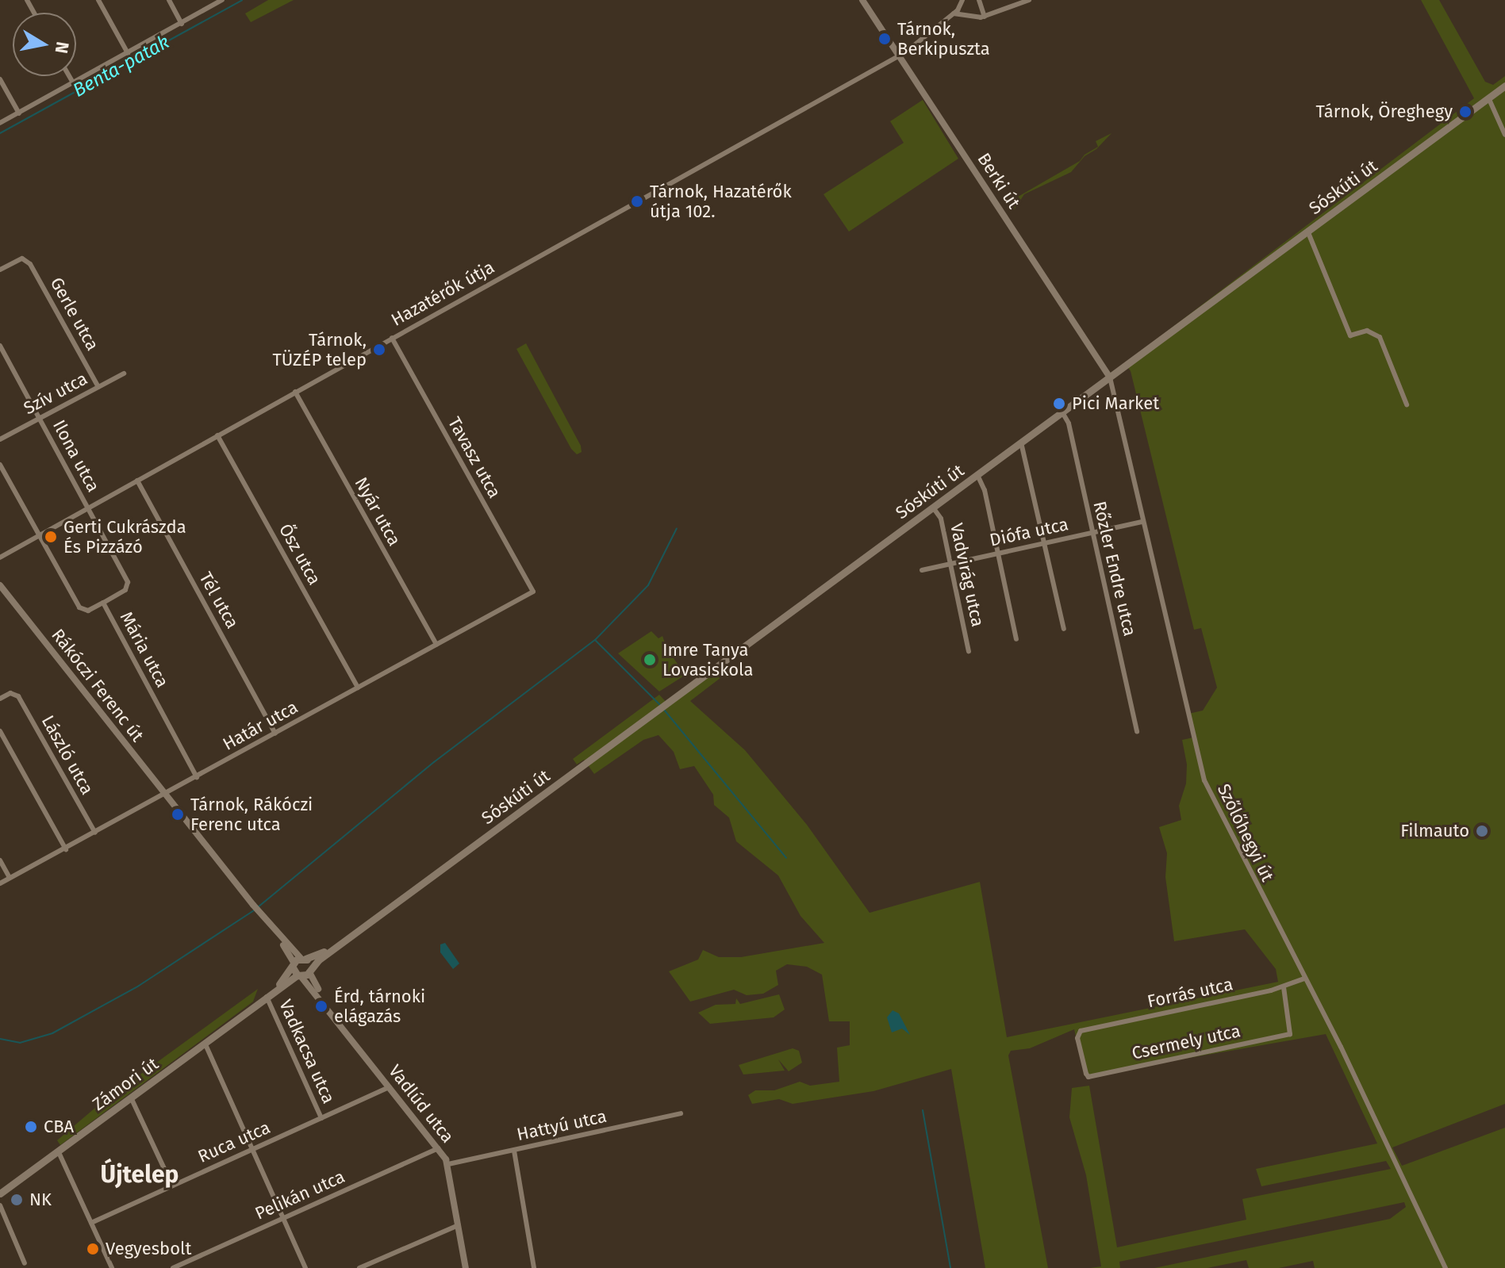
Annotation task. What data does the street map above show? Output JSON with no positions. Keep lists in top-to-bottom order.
{
  "streets": {
    "main road": ["Sóskúti út", "Zámori út"],
    "street": [
      "Berki út",
      "Hazatérők útja",
      "Gerle utca",
      "Szív utca",
      "Ilona utca",
      "Tavasz utca",
      "Nyár utca",
      "Diófa utca",
      "Ősz utca",
      "Rőzler Endre utca",
      "Vadvirág utca",
      "Tél utca",
      "Mária utca",
      "Rákóczi Ferenc út",
      "Határ utca",
      "László utca",
      "Szőlőhegyi út",
      "Forrás utca",
      "Csermely utca",
      "Vadkacsa utca",
      "Vadlúd utca",
      "Hattyú utca",
      "Ruca utca",
      "Pelikán utca"
    ]
  },
  "crossings": [
    ["Berki út", "Sóskúti út"],
    ["Berki út", "Hazatérők útja"],
    ["Berki út", "Szőlőhegyi út"],
    ["Sóskúti út", "Rőzler Endre utca"],
    ["Sóskúti út", "Vadvirág utca"],
    ["Sóskúti út", "Szőlőhegyi út"],
    ["Sóskúti út", "Zámori út"],
    ["Sóskúti út", "Vadlúd utca"],
    ["Hazatérők útja", "Ilona utca"],
    ["Hazatérők útja", "Tavasz utca"],
    ["Hazatérők útja", "Nyár utca"],
    ["Hazatérők útja", "Ősz utca"],
    ["Hazatérők útja", "Tél utca"],
    ["Hazatérők útja", "Mária utca"],
    ["Gerle utca", "Szív utca"],
    ["Szív utca", "Ilona utca"],
    ["Ilona utca", "Mária utca"],
    ["Tavasz utca", "Határ utca"],
    ["Nyár utca", "Határ utca"],
    ["Diófa utca", "Rőzler Endre utca"],
    ["Diófa utca", "Vadvirág utca"],
    ["Diófa utca", "Szőlőhegyi út"],
    ["Ősz utca", "Határ utca"],
    ["Tél utca", "Határ utca"],
    ["Mária utca", "Határ utca"],
    ["Rákóczi Ferenc út", "Határ utca"],
    ["Határ utca", "László utca"],
    ["Szőlőhegyi út", "Forrás utca"],
    ["Forrás utca", "Csermely utca"],
    ["Vadkacsa utca", "Zámori út"],
    ["Vadkacsa utca", "Ruca utca"],
    ["Zámori út", "Vadlúd utca"],
    ["Vadlúd utca", "Hattyú utca"],
    ["Vadlúd utca", "Ruca utca"],
    ["Vadlúd utca", "Pelikán utca"]
  ],
  "districts": ["Újtelep"],
  "water": ["Benta-patak"],
  "places": [
    "Tárnok, Berkipuszta",
    "Tárnok, Öreghegy",
    "Tárnok, Hazatérők útja 102.",
    "Tárnok, TÜZÉP telep",
    "Pici Market",
    "Gerti Cukrászda És Pizzázó",
    "Imre Tanya Lovasiskola",
    "Tárnok, Rákóczi Ferenc utca",
    "Filmauto",
    "Érd, tárnoki elágazás",
    "CBA",
    "NK",
    "Vegyesbolt"
  ],
  "north": "right"
}
